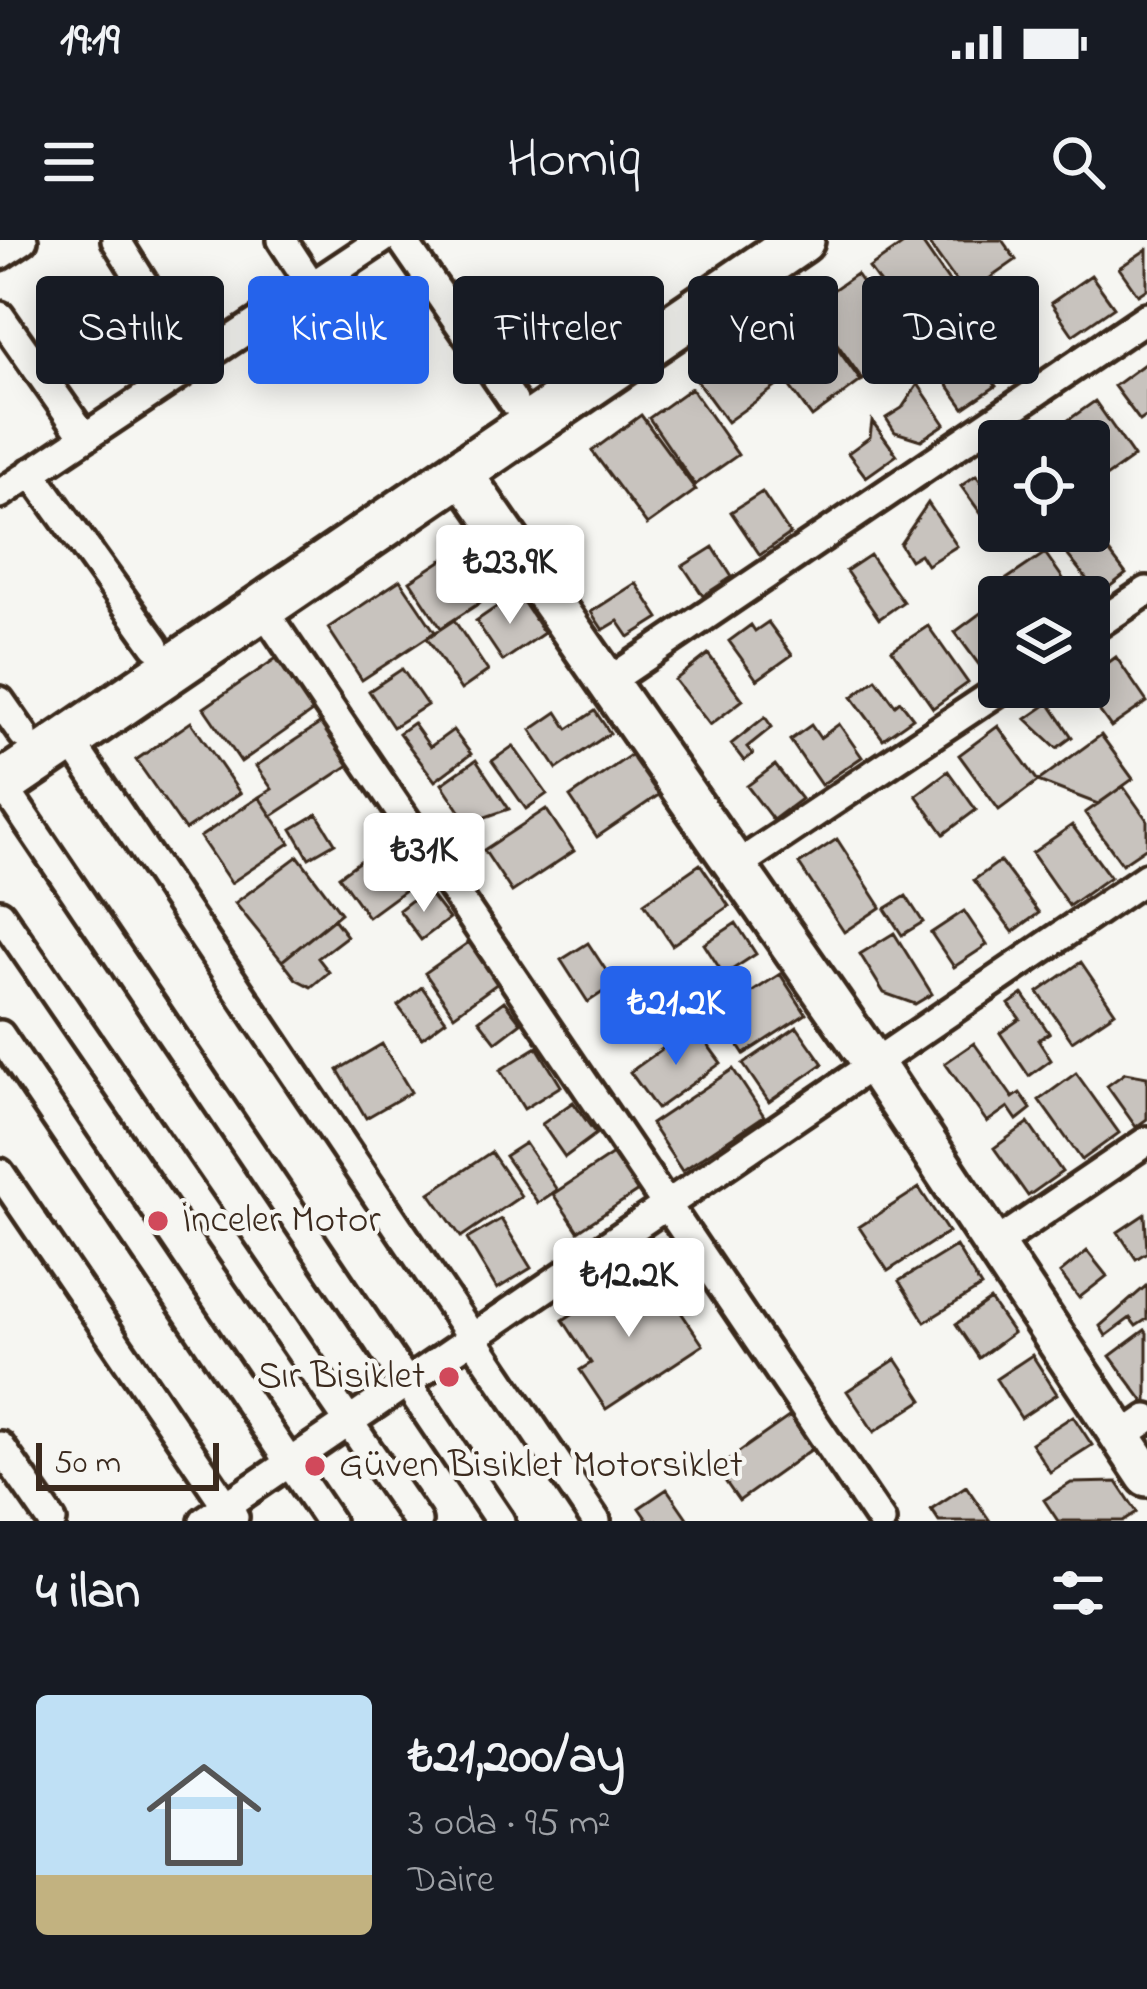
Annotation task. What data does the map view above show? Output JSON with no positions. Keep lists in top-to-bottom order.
{
  "places": ["İnceler Motor", "Sır Bisiklet", "Güven Bisiklet Motorsiklet"],
  "scale_bar": "50 m",
  "page": {
    "status": "19:19",
    "header": "Homiq",
    "chip": [
      "Satılık",
      "Kiralık",
      "Filtreler",
      "Yeni",
      "Daire"
    ],
    "price": [
      "₺23.9K",
      "₺31K",
      "₺21.2K",
      "₺12.2K"
    ],
    "scale": "50 m",
    "heading": "4 ilan",
    "list": [
      {
        "name": "₺21,200/ay",
        "note": "3 oda · 95 m² · Daire"
      }
    ]
  }
}
